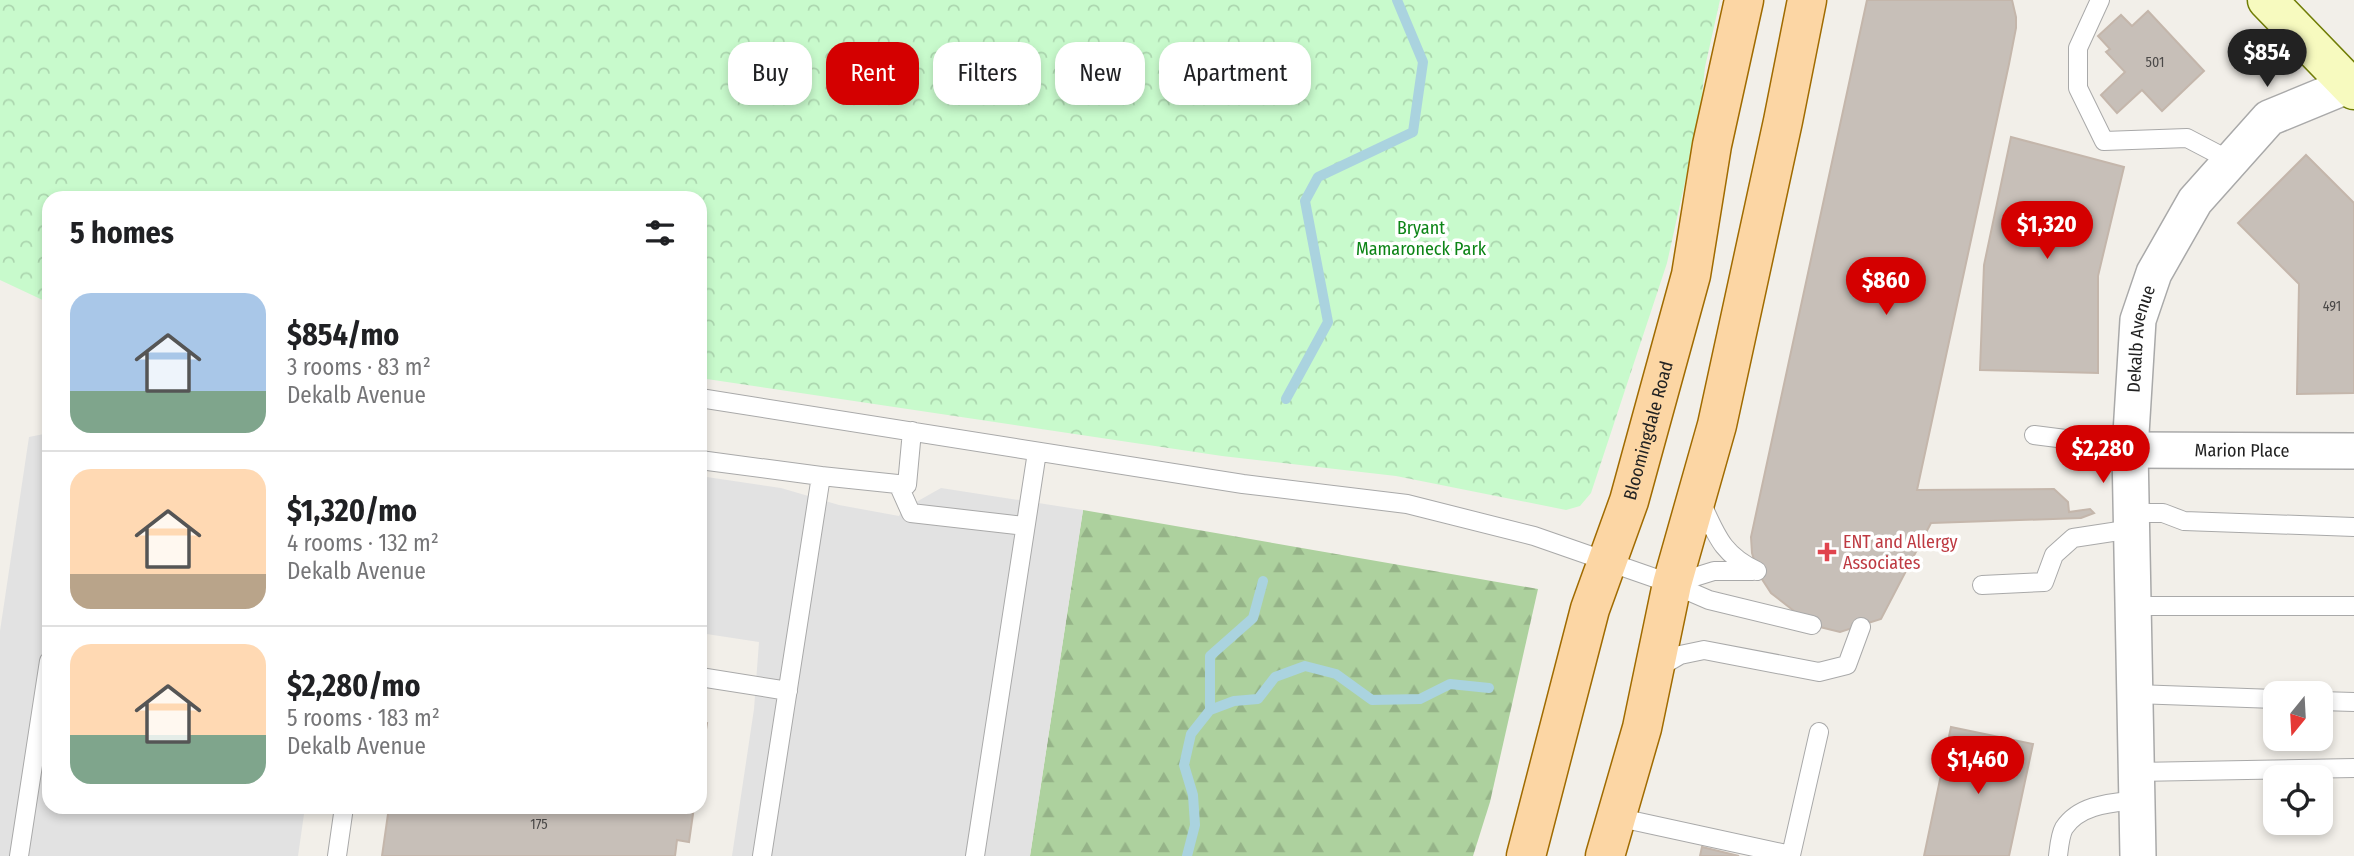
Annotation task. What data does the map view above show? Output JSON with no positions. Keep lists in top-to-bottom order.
{
  "streets": {
    "main road": ["Bloomingdale Road"],
    "street": ["Dekalb Avenue", "Marion Place"]
  },
  "crossings": [
    ["Dekalb Avenue", "Marion Place"]
  ],
  "parks": ["Bryant Mamaroneck Park"],
  "places": {
    "health": ["ENT and Allergy Associates"]
  },
  "house_numbers": ["501", "491", "175"],
  "north": "bottom",
  "page": {
    "price": [
      "$854",
      "$1,320",
      "$860",
      "$2,280",
      "$1,460"
    ],
    "chip": [
      "Buy",
      "Rent",
      "Filters",
      "New",
      "Apartment"
    ],
    "heading": "5 homes",
    "list": [
      {
        "name": "$854/mo",
        "note": "3 rooms · 83 m² · Dekalb Avenue"
      },
      {
        "name": "$1,320/mo",
        "note": "4 rooms · 132 m² · Dekalb Avenue"
      },
      {
        "name": "$2,280/mo",
        "note": "5 rooms · 183 m² · Dekalb Avenue"
      }
    ]
  }
}
